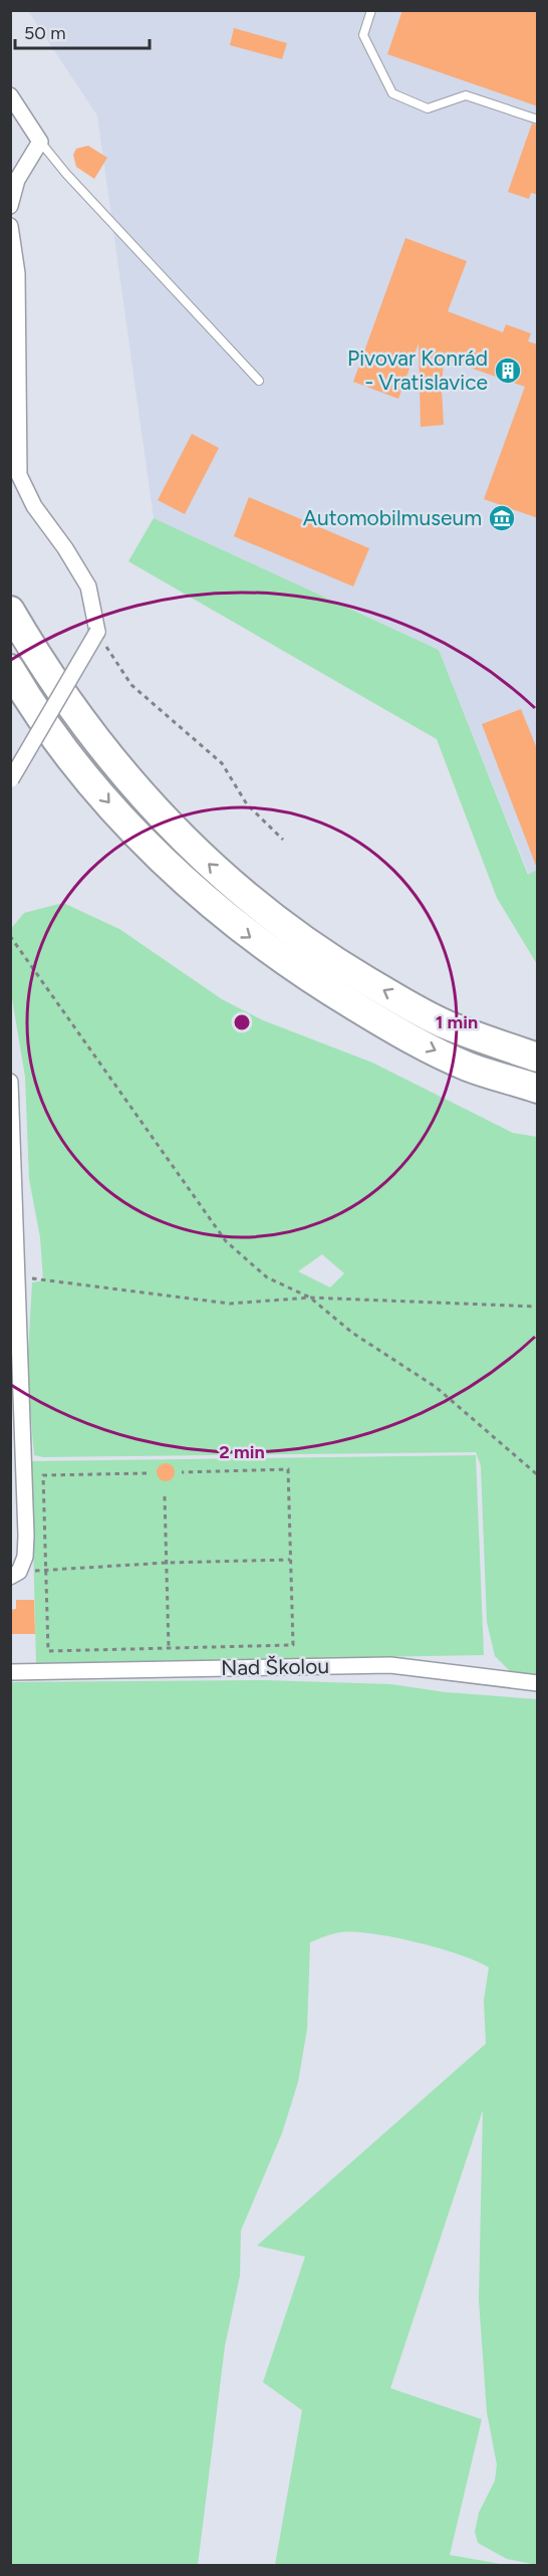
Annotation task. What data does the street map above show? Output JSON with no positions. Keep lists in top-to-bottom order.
{
  "streets": {
    "street": ["Nad Školou"]
  },
  "places": {
    "building": ["Pivovar Konrád - Vratislavice"],
    "museum": ["Automobilmuseum"]
  },
  "scale_bar": "50 m",
  "rings": ["1 min", "2 min"]
}
